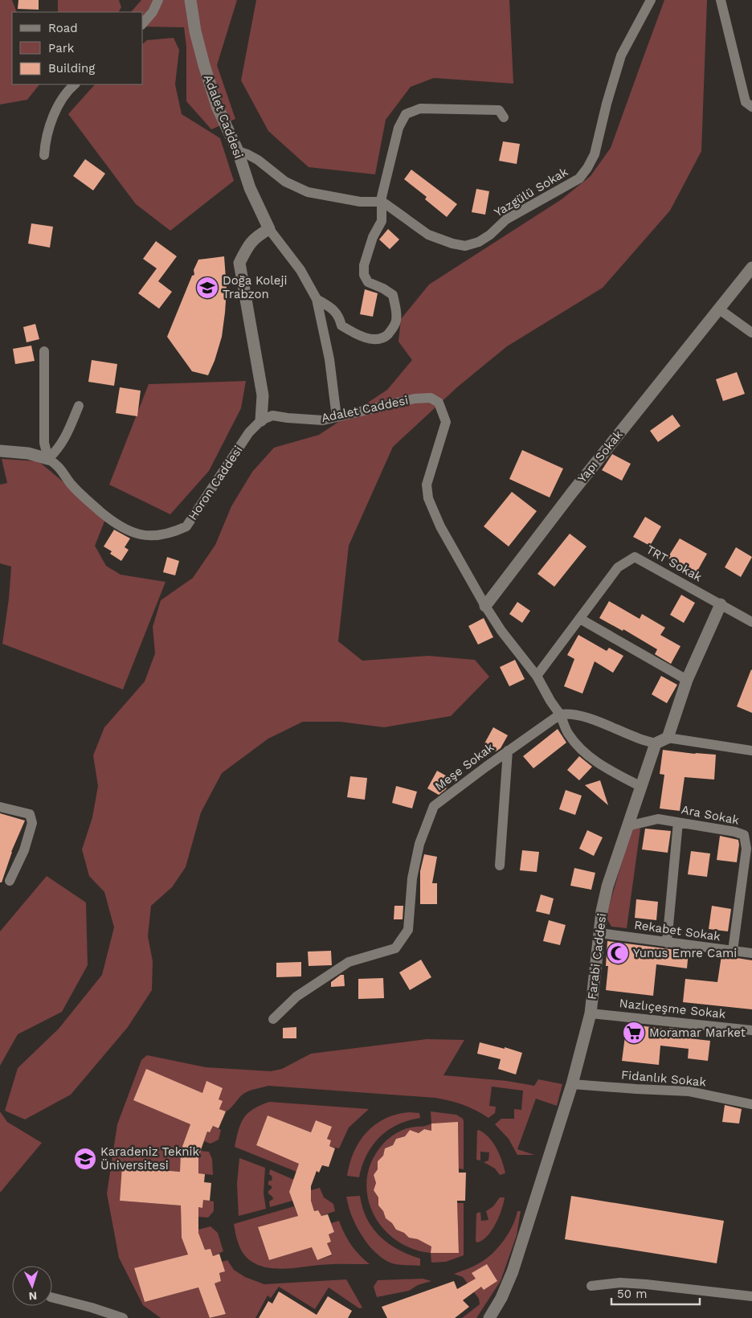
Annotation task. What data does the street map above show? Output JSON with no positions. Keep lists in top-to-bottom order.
{
  "streets": {
    "street": [
      "Adalet Caddesi",
      "Yazgülü Sokak",
      "Yapı Sokak",
      "Horon Caddesi",
      "TRT Sokak",
      "Meşe Sokak",
      "Ara Sokak",
      "Rekabet Sokak",
      "Farabi Caddesi",
      "Nazlıçeşme Sokak",
      "Fidanlık Sokak"
    ]
  },
  "crossings": [
    ["Adalet Caddesi", "Yapı Sokak"],
    ["Adalet Caddesi", "Horon Caddesi"],
    ["Adalet Caddesi", "TRT Sokak"],
    ["Adalet Caddesi", "Meşe Sokak"],
    ["Ara Sokak", "Rekabet Sokak"],
    ["Ara Sokak", "Farabi Caddesi"],
    ["Rekabet Sokak", "Farabi Caddesi"],
    ["Farabi Caddesi", "Nazlıçeşme Sokak"],
    ["Farabi Caddesi", "Fidanlık Sokak"]
  ],
  "places": {
    "school or university": ["Doğa Koleji Trabzon", "Karadeniz Teknik Üniversitesi"],
    "mosque": ["Yunus Emre Cami"],
    "supermarket": ["Moramar Market"]
  },
  "legend": ["Road", "Park", "Building"],
  "scale_bar": "50 m",
  "north": "bottom"
}
